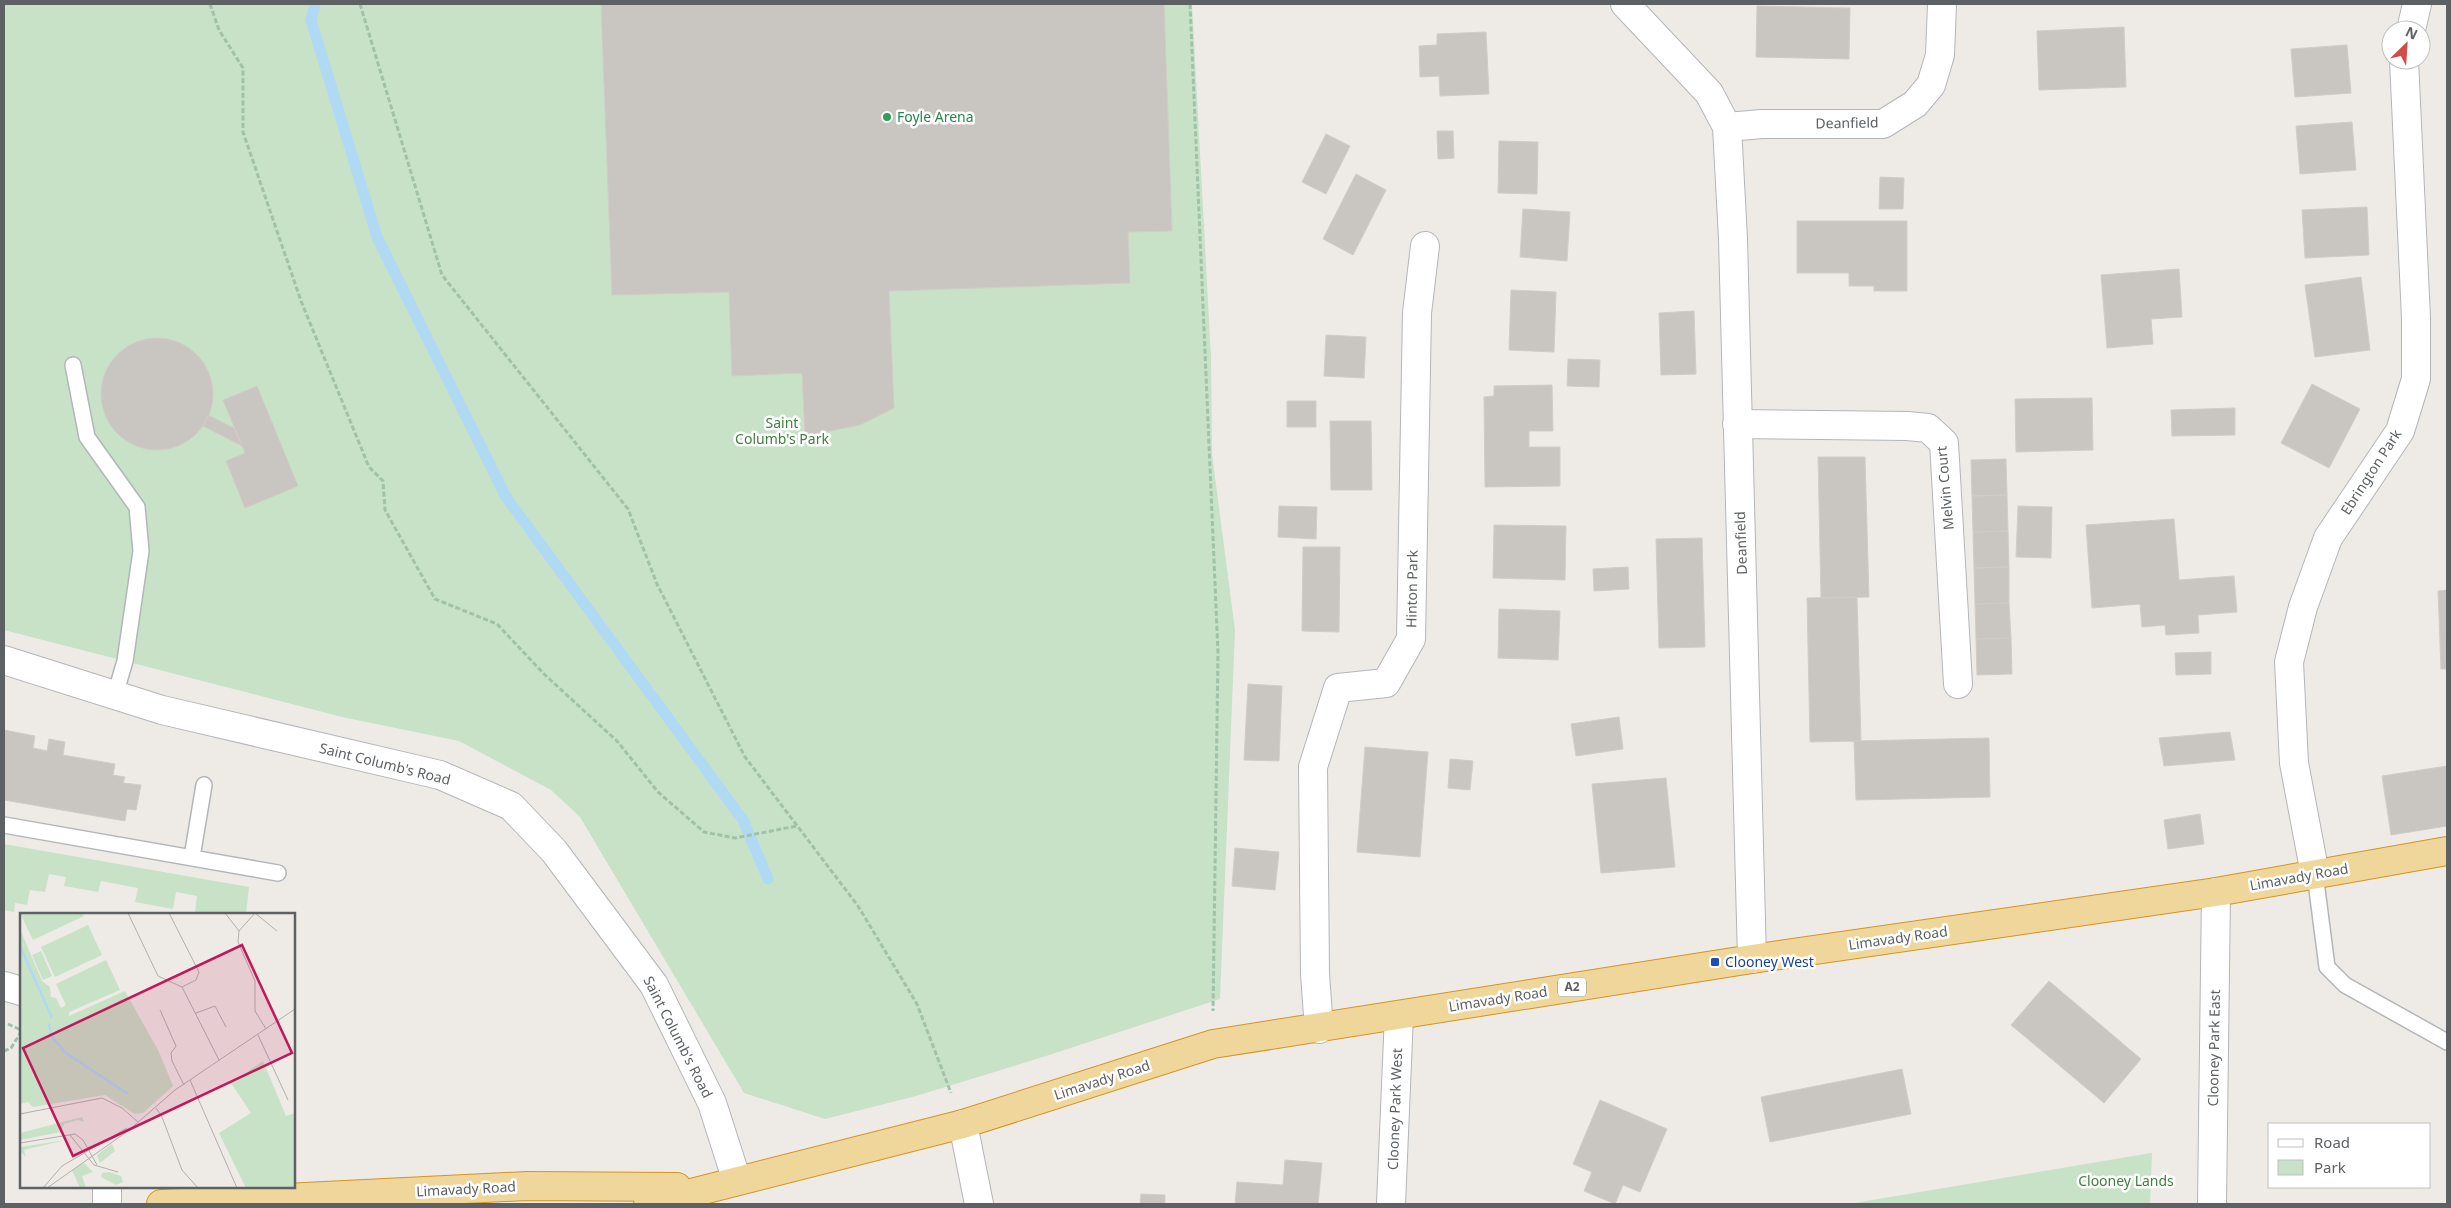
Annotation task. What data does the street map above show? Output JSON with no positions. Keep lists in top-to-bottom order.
{
  "streets": {
    "highway": ["Limavady Road", "A2"],
    "street": [
      "Deanfield",
      "Ebrington Park",
      "Melvin Court",
      "Hinton Park",
      "Saint Columb's Road",
      "Clooney Park East",
      "Clooney Park West"
    ]
  },
  "crossings": [
    ["Deanfield", "Melvin Court"],
    ["Deanfield", "Limavady Road"],
    ["Ebrington Park", "Limavady Road"],
    ["Hinton Park", "Limavady Road"],
    ["Saint Columb's Road", "Limavady Road"],
    ["Limavady Road", "Clooney Park East"],
    ["Limavady Road", "Clooney Park West"]
  ],
  "parks": ["Saint Columb's Park", "Clooney Lands"],
  "places": {
    "other": ["Foyle Arena"],
    "transit": ["Clooney West"]
  },
  "legend": ["Road", "Park"],
  "north": "top right"
}
